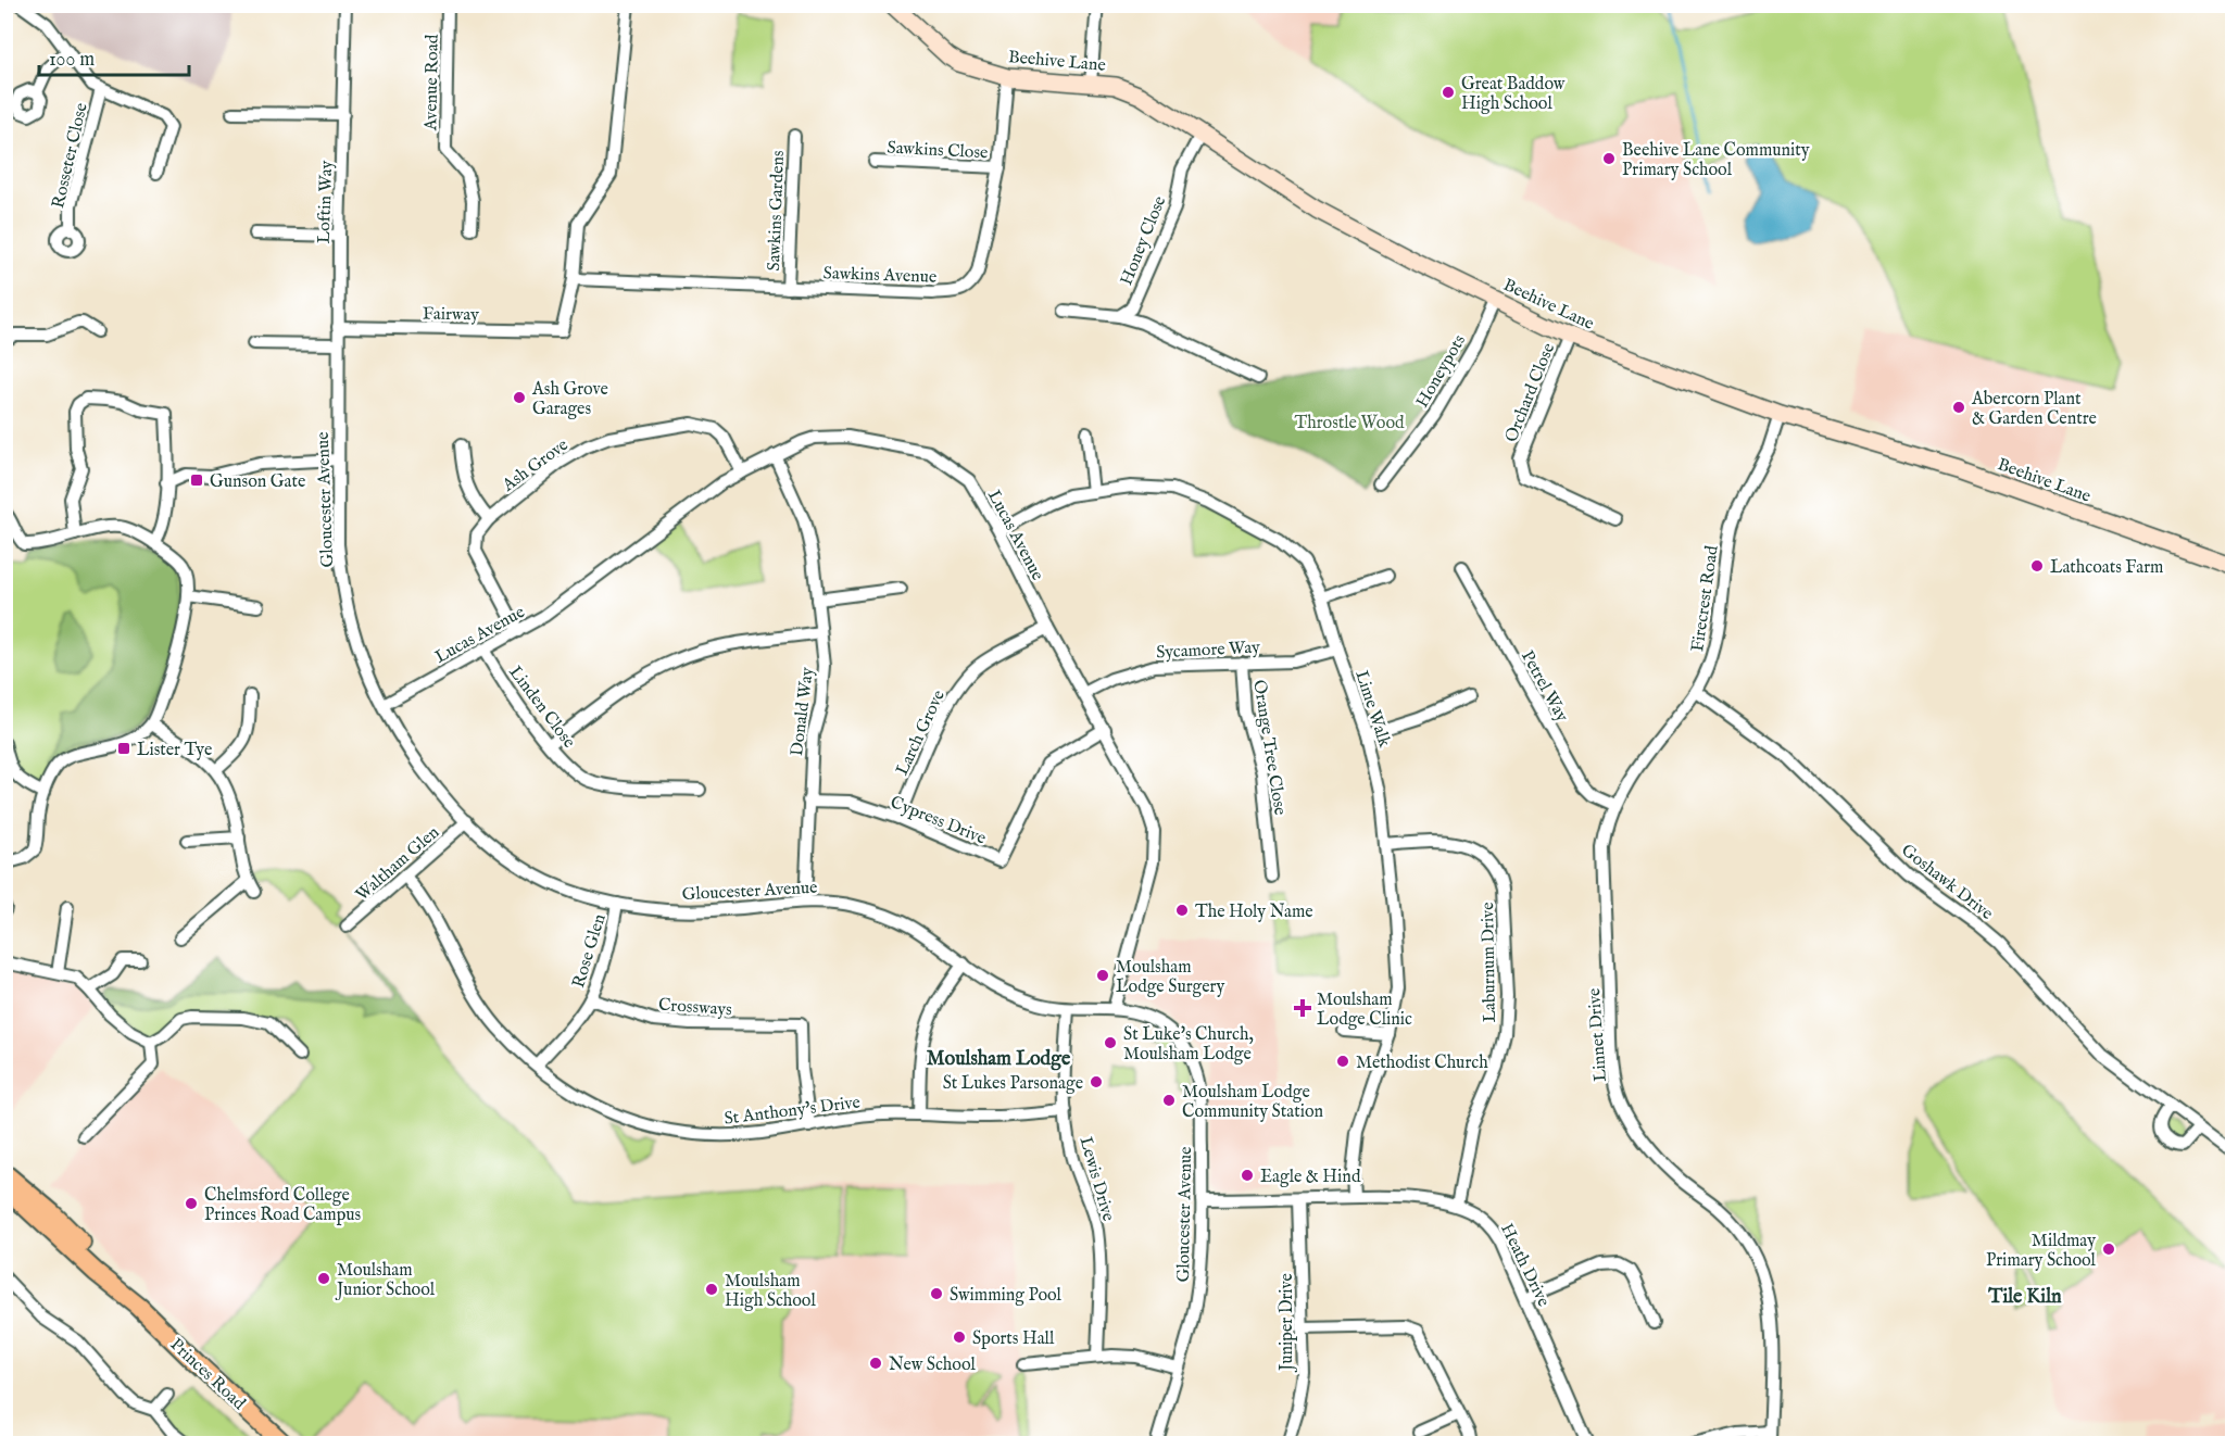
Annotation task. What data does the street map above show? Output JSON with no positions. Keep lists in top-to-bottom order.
{
  "streets": {
    "main road": ["Beehive Lane", "Princes Road"],
    "street": [
      "Avenue Road",
      "Sawkins Close",
      "Rosseter Close",
      "Loftin Way",
      "Sawkins Gardens",
      "Honey Close",
      "Sawkins Avenue",
      "Fairway",
      "Honeypots",
      "Orchard Close",
      "Ash Grove",
      "Gloucester Avenue",
      "Lucas Avenue",
      "Firecrest Road",
      "Sycamore Way",
      "Petrel Way",
      "Linden Close",
      "Lime Walk",
      "Donald Way",
      "Larch Grove",
      "Orange Tree Close",
      "Cypress Drive",
      "Waltham Glen",
      "Goshawk Drive",
      "Rose Glen",
      "Laburnum Drive",
      "Crossways",
      "Linnet Drive",
      "St Anthony's Drive",
      "Lewis Drive",
      "Heath Drive",
      "Juniper Drive"
    ]
  },
  "crossings": [
    ["Beehive Lane", "Honey Close"],
    ["Beehive Lane", "Sawkins Avenue"],
    ["Beehive Lane", "Honeypots"],
    ["Beehive Lane", "Orchard Close"],
    ["Beehive Lane", "Firecrest Road"],
    ["Sawkins Close", "Sawkins Avenue"],
    ["Loftin Way", "Fairway"],
    ["Loftin Way", "Gloucester Avenue"],
    ["Sawkins Gardens", "Sawkins Avenue"],
    ["Sawkins Avenue", "Fairway"],
    ["Ash Grove", "Lucas Avenue"],
    ["Gloucester Avenue", "Lucas Avenue"],
    ["Gloucester Avenue", "Donald Way"],
    ["Gloucester Avenue", "Waltham Glen"],
    ["Gloucester Avenue", "Rose Glen"],
    ["Gloucester Avenue", "Lewis Drive"],
    ["Gloucester Avenue", "Heath Drive"],
    ["Lucas Avenue", "Sycamore Way"],
    ["Lucas Avenue", "Linden Close"],
    ["Lucas Avenue", "Lime Walk"],
    ["Lucas Avenue", "Donald Way"],
    ["Lucas Avenue", "Larch Grove"],
    ["Lucas Avenue", "Cypress Drive"],
    ["Firecrest Road", "Petrel Way"],
    ["Firecrest Road", "Goshawk Drive"],
    ["Firecrest Road", "Linnet Drive"],
    ["Sycamore Way", "Lime Walk"],
    ["Sycamore Way", "Orange Tree Close"],
    ["Petrel Way", "Linnet Drive"],
    ["Lime Walk", "Laburnum Drive"],
    ["Lime Walk", "Heath Drive"],
    ["Donald Way", "Cypress Drive"],
    ["Larch Grove", "Cypress Drive"],
    ["Waltham Glen", "St Anthony's Drive"],
    ["Rose Glen", "Crossways"],
    ["Rose Glen", "St Anthony's Drive"],
    ["Laburnum Drive", "Heath Drive"],
    ["Crossways", "St Anthony's Drive"],
    ["St Anthony's Drive", "Lewis Drive"],
    ["Heath Drive", "Juniper Drive"]
  ],
  "districts": ["Moulsham Lodge", "Tile Kiln"],
  "parks": ["Throstle Wood"],
  "places": {
    "other": [
      "Great Baddow High School",
      "Beehive Lane Community Primary School",
      "Ash Grove Garages",
      "Abercorn Plant & Garden Centre",
      "Lathcoats Farm",
      "The Holy Name",
      "Moulsham Lodge Surgery",
      "St Luke's Church, Moulsham Lodge",
      "Methodist Church",
      "St Lukes Parsonage",
      "Moulsham Lodge Community Station",
      "Eagle & Hind",
      "Chelmsford College Princes Road Campus",
      "Mildmay Primary School",
      "Moulsham Junior School",
      "Moulsham High School",
      "Swimming Pool",
      "Sports Hall",
      "New School"
    ],
    "transit": ["Gunson Gate", "Lister Tye"],
    "health": ["Moulsham Lodge Clinic"]
  },
  "scale_bar": "100 m"
}
